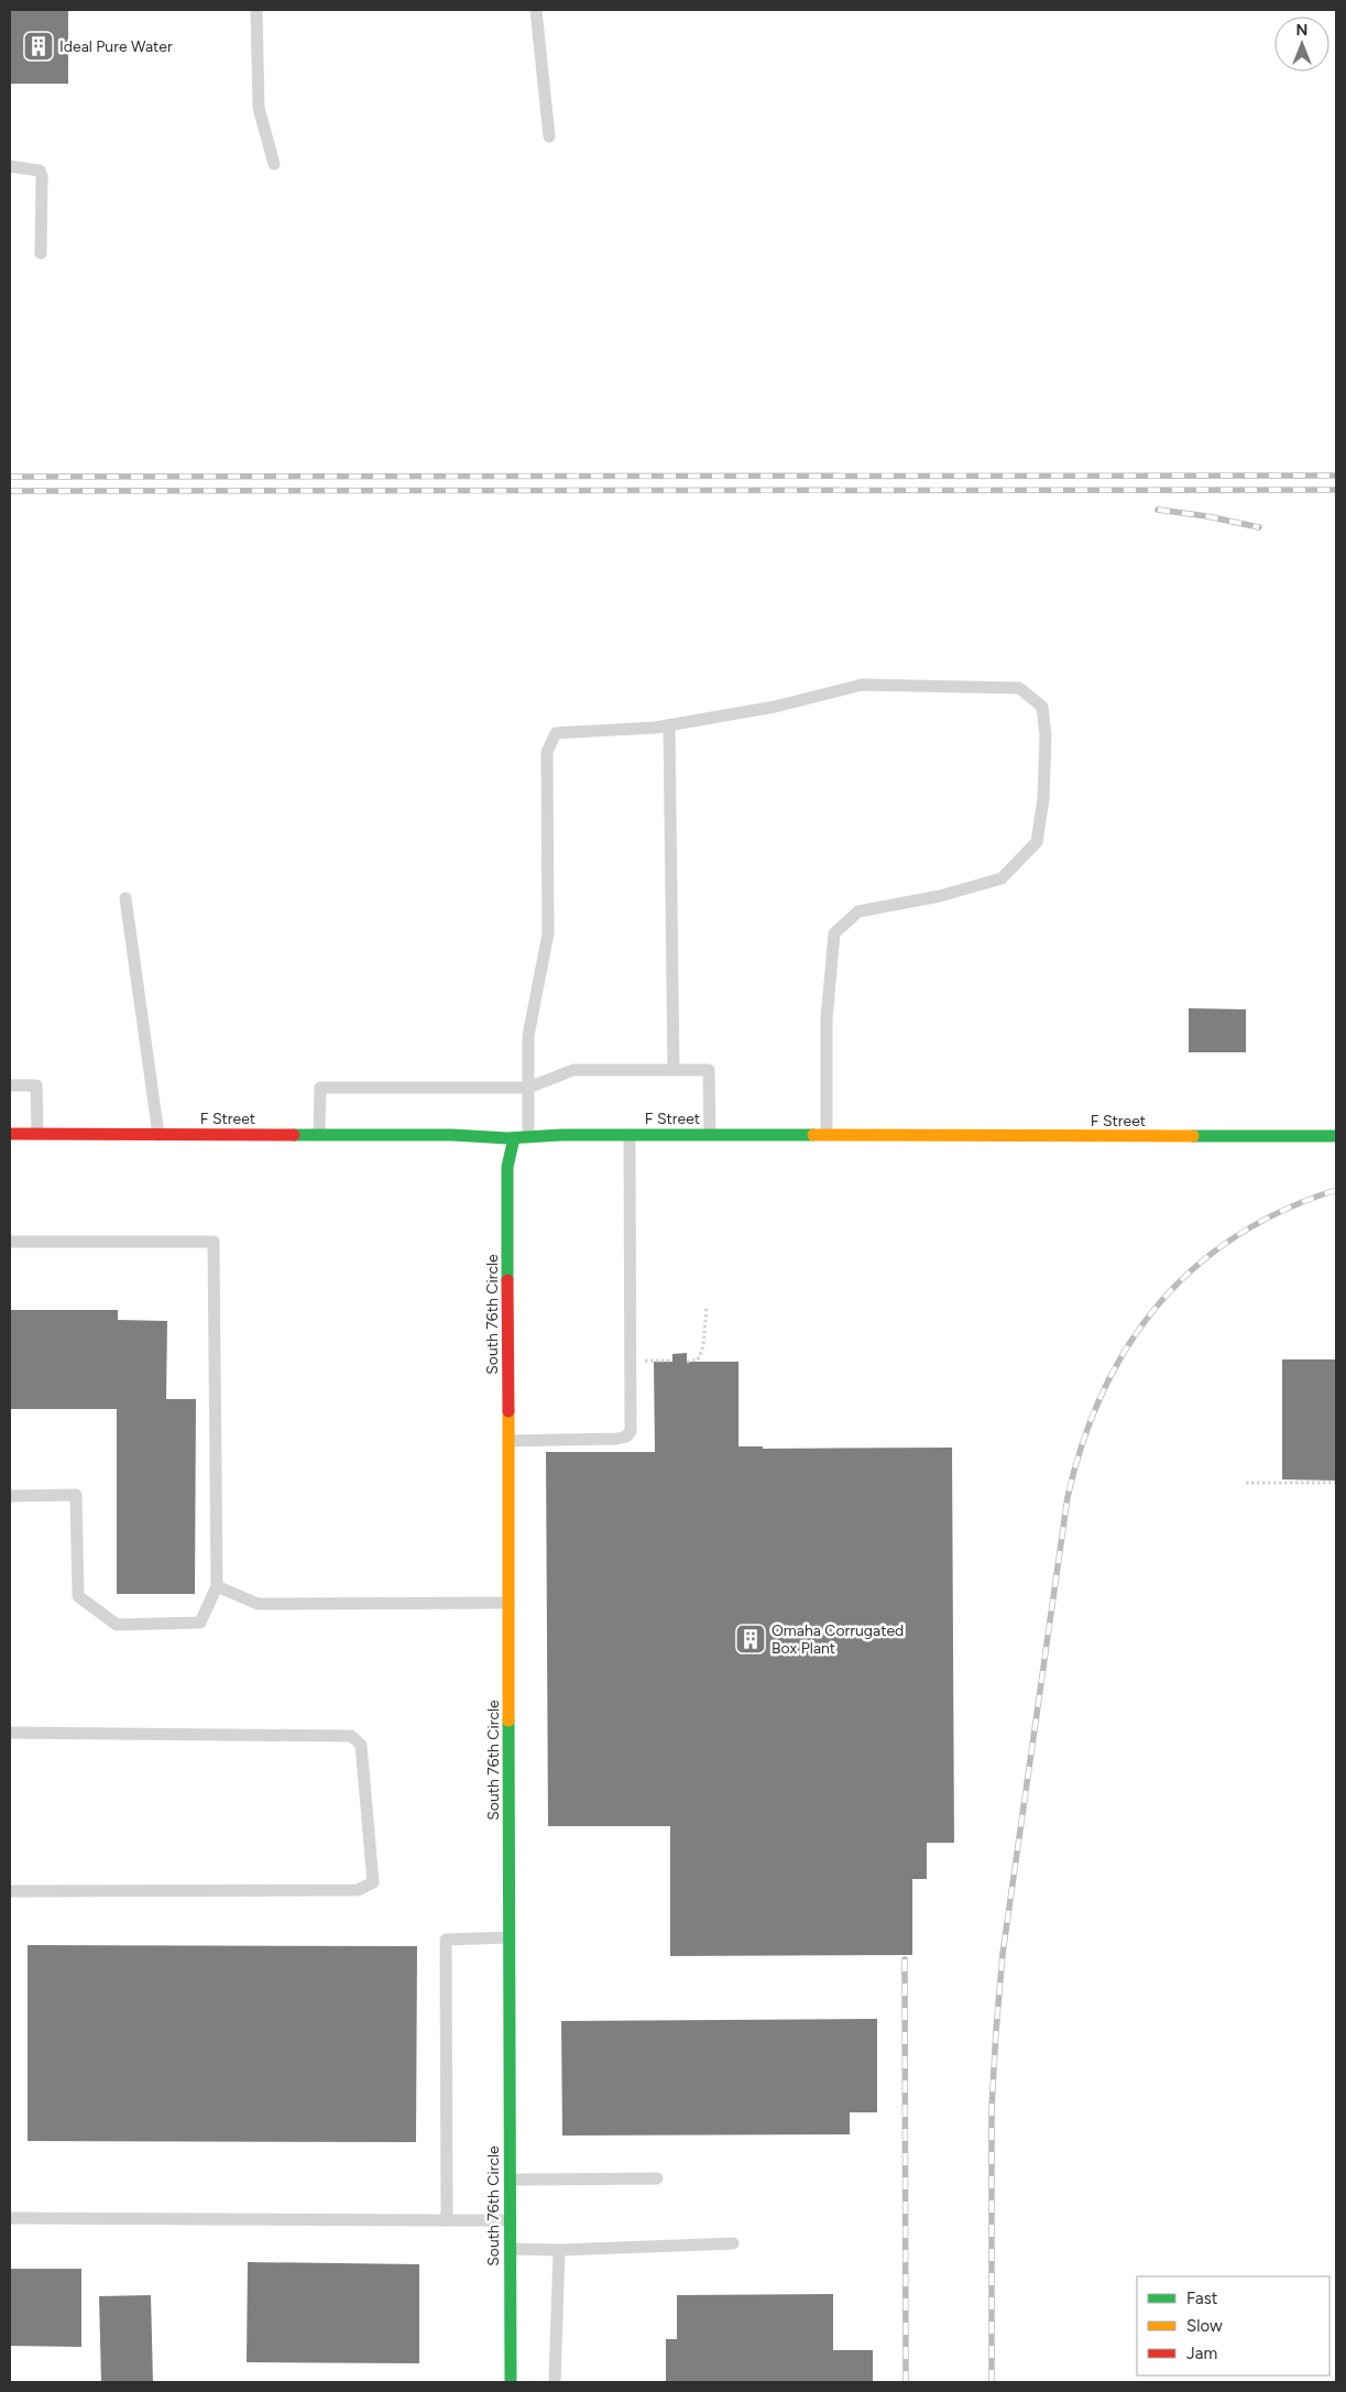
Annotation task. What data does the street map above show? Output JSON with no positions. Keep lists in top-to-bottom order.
{
  "streets": {
    "street": ["F Street", "South 76th Circle"]
  },
  "crossings": [
    ["F Street", "South 76th Circle"]
  ],
  "places": {
    "building": ["Ideal Pure Water", "Omaha Corrugated Box Plant"]
  },
  "legend": ["Fast", "Slow", "Jam"],
  "north": "top"
}
